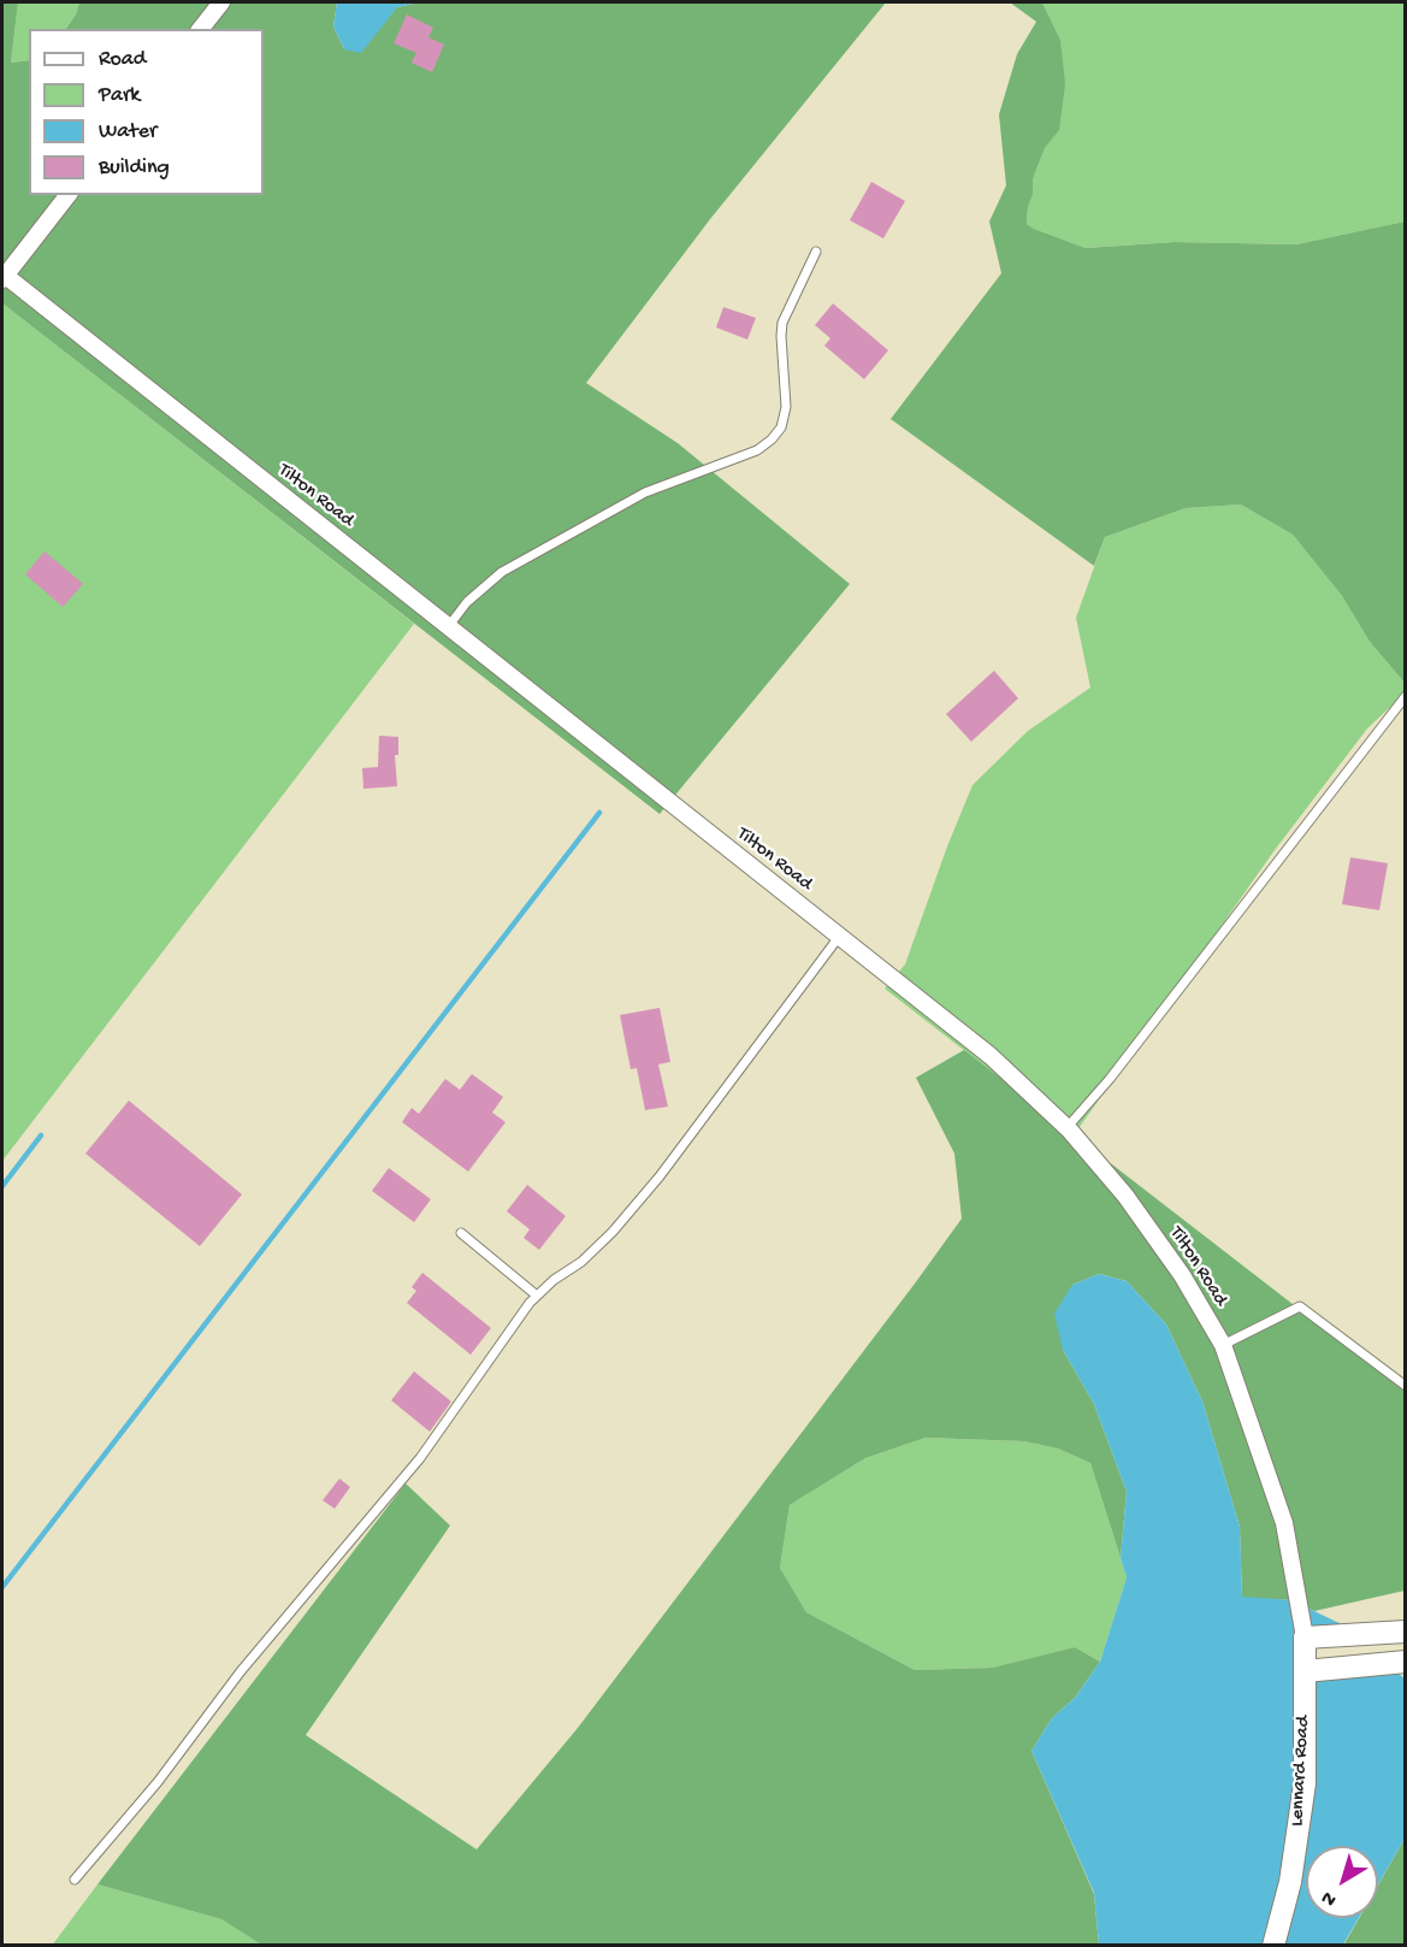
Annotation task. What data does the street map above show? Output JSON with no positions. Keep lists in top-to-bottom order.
{
  "streets": {
    "street": ["Tilton Road", "Lennard Road"]
  },
  "crossings": [
    ["Tilton Road", "Lennard Road"]
  ],
  "legend": [
    "Road",
    "Park",
    "Water",
    "Building"
  ],
  "north": "bottom left"
}
